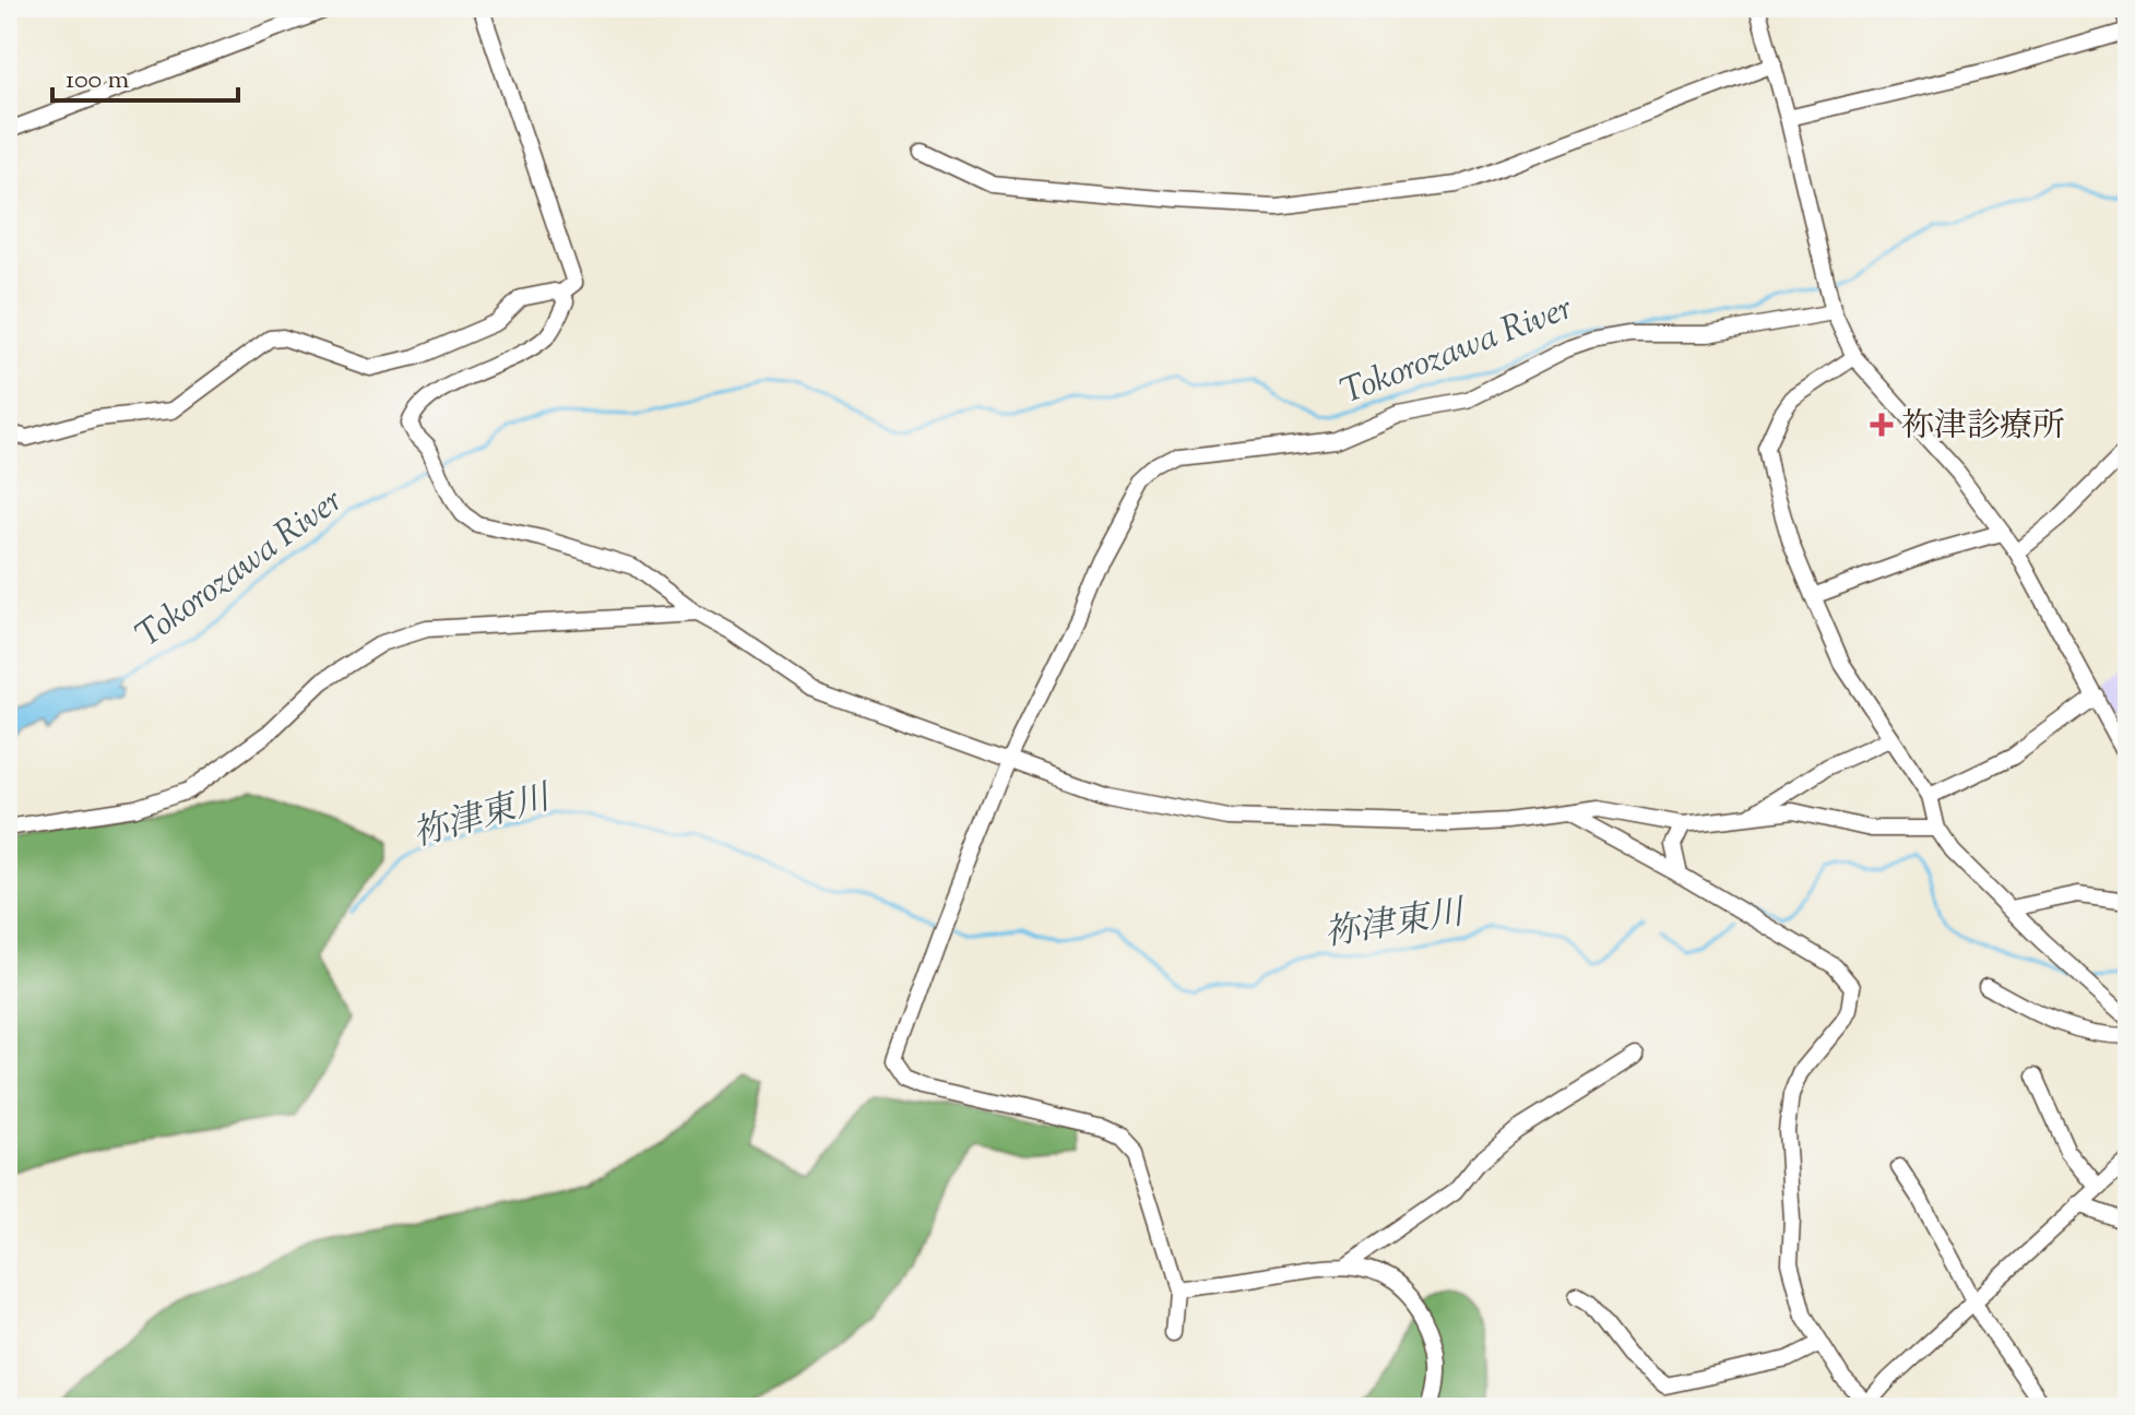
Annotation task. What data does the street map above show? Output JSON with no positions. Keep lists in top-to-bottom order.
{
  "water": ["Tokorozawa River", "祢津東川"],
  "places": {
    "health": ["祢津診療所"]
  },
  "scale_bar": "100 m"
}
